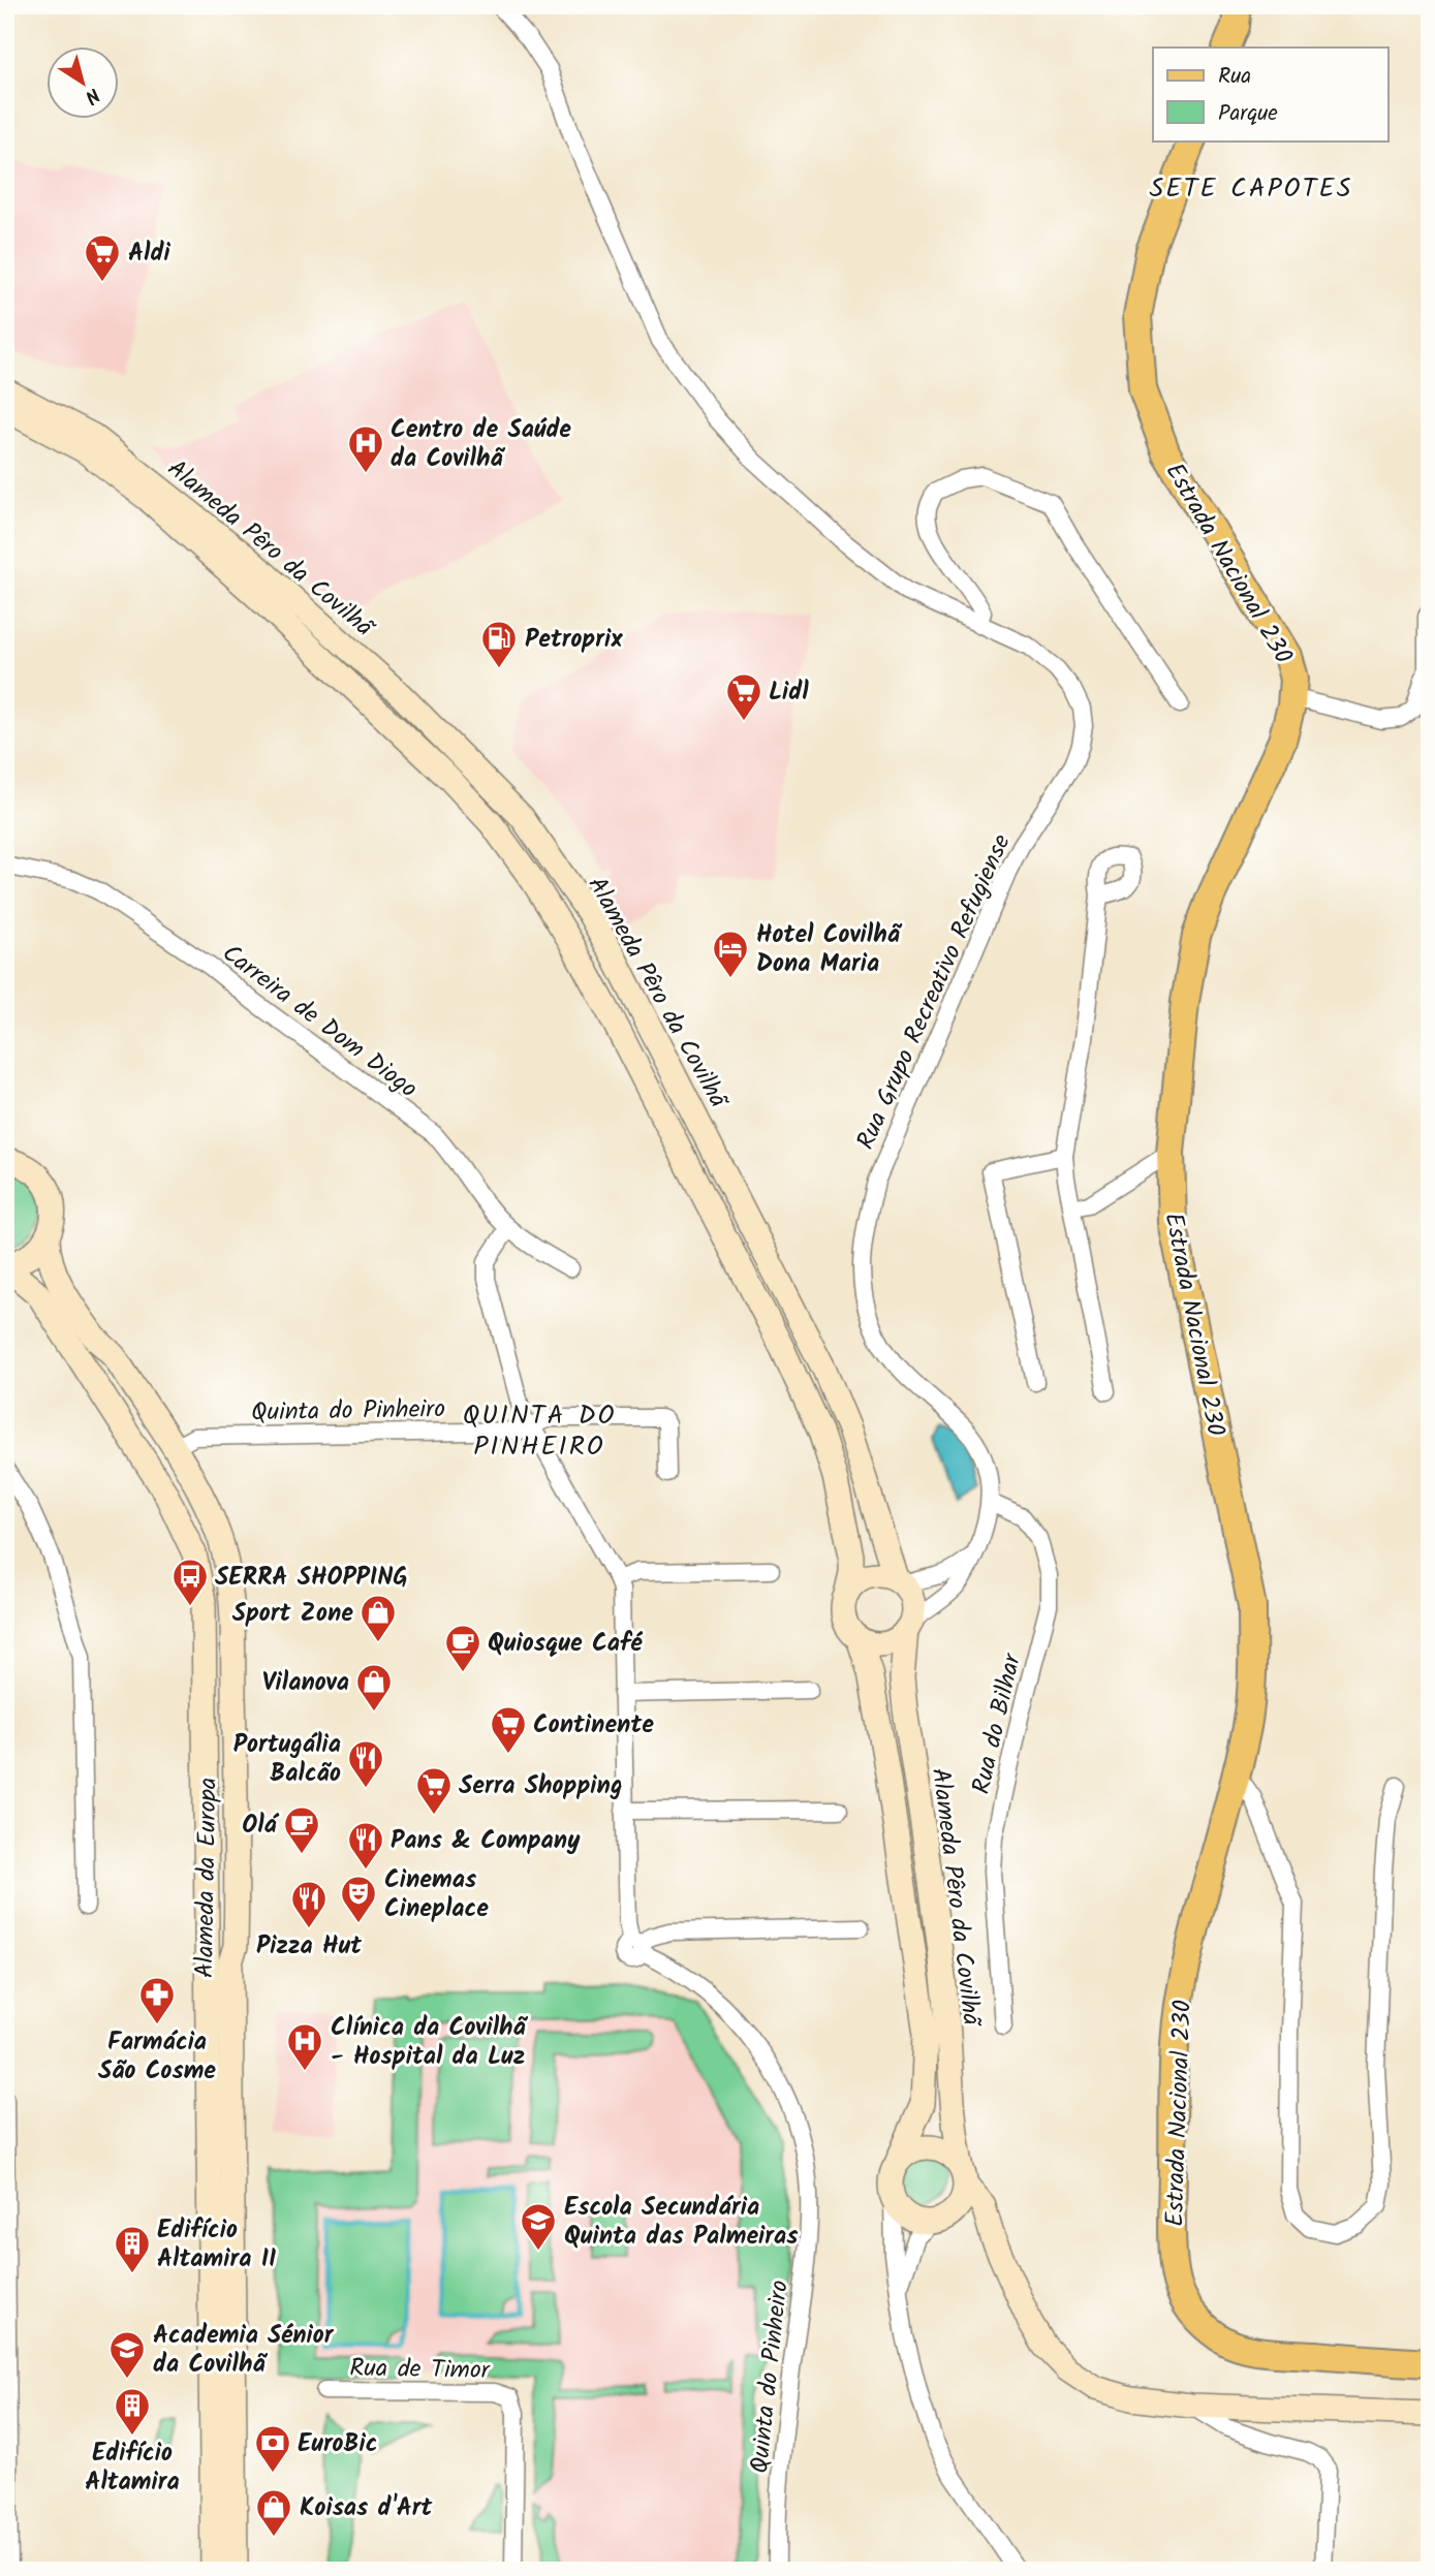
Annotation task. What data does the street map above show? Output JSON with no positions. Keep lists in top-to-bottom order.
{
  "streets": {
    "main road": ["Alameda Pêro da Covilhã", "Estrada Nacional 230", "Alameda da Europa"],
    "street": [
      "Rua Grupo Recreativo Refugiense",
      "Carreira de Dom Diogo",
      "Quinta do Pinheiro",
      "Rua do Bilhar",
      "Rua de Timor"
    ]
  },
  "crossings": [
    ["Alameda Pêro da Covilhã", "Rua Grupo Recreativo Refugiense"],
    ["Rua Grupo Recreativo Refugiense", "Rua do Bilhar"],
    ["Quinta do Pinheiro", "Alameda da Europa"]
  ],
  "districts": ["SETE CAPOTES", "QUINTA DO PINHEIRO"],
  "places": {
    "supermarket": [
      "Aldi",
      "Lidl",
      "Continente",
      "Serra Shopping"
    ],
    "hospital": ["Centro de Saúde da Covilhã", "Clínica da Covilhã - Hospital da Luz"],
    "fuel station": ["Petroprix"],
    "hotel": ["Hotel Covilhã Dona Maria"],
    "bus stop": ["SERRA SHOPPING"],
    "shop": ["Sport Zone", "Vilanova", "Koisas d'Art"],
    "cafe": ["Quiosque Café", "Olá"],
    "restaurant": ["Portugália Balcão", "Pans & Company", "Pizza Hut"],
    "theatre": ["Cinemas Cineplace"],
    "pharmacy": ["Farmácia São Cosme"],
    "school or university": ["Escola Secundária Quinta das Palmeiras", "Academia Sénior da Covilhã"],
    "building": ["Edifício Altamira II", "Edifício Altamira"],
    "bank": ["EuroBic"]
  },
  "legend": ["Rua", "Parque"],
  "north": "bottom right"
}
